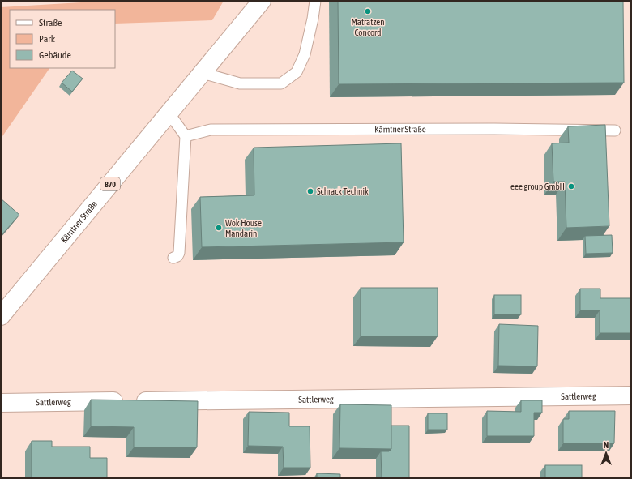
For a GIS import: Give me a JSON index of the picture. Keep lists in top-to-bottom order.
{
  "streets": {
    "street": ["Kärntner Straße", "B70", "Sattlerweg"]
  },
  "places": [
    "Matratzen Concord",
    "eee group GmbH",
    "Schrack Technik",
    "Wok House Mandarin"
  ],
  "legend": ["Straße", "Park", "Gebäude"],
  "north": "top"
}
